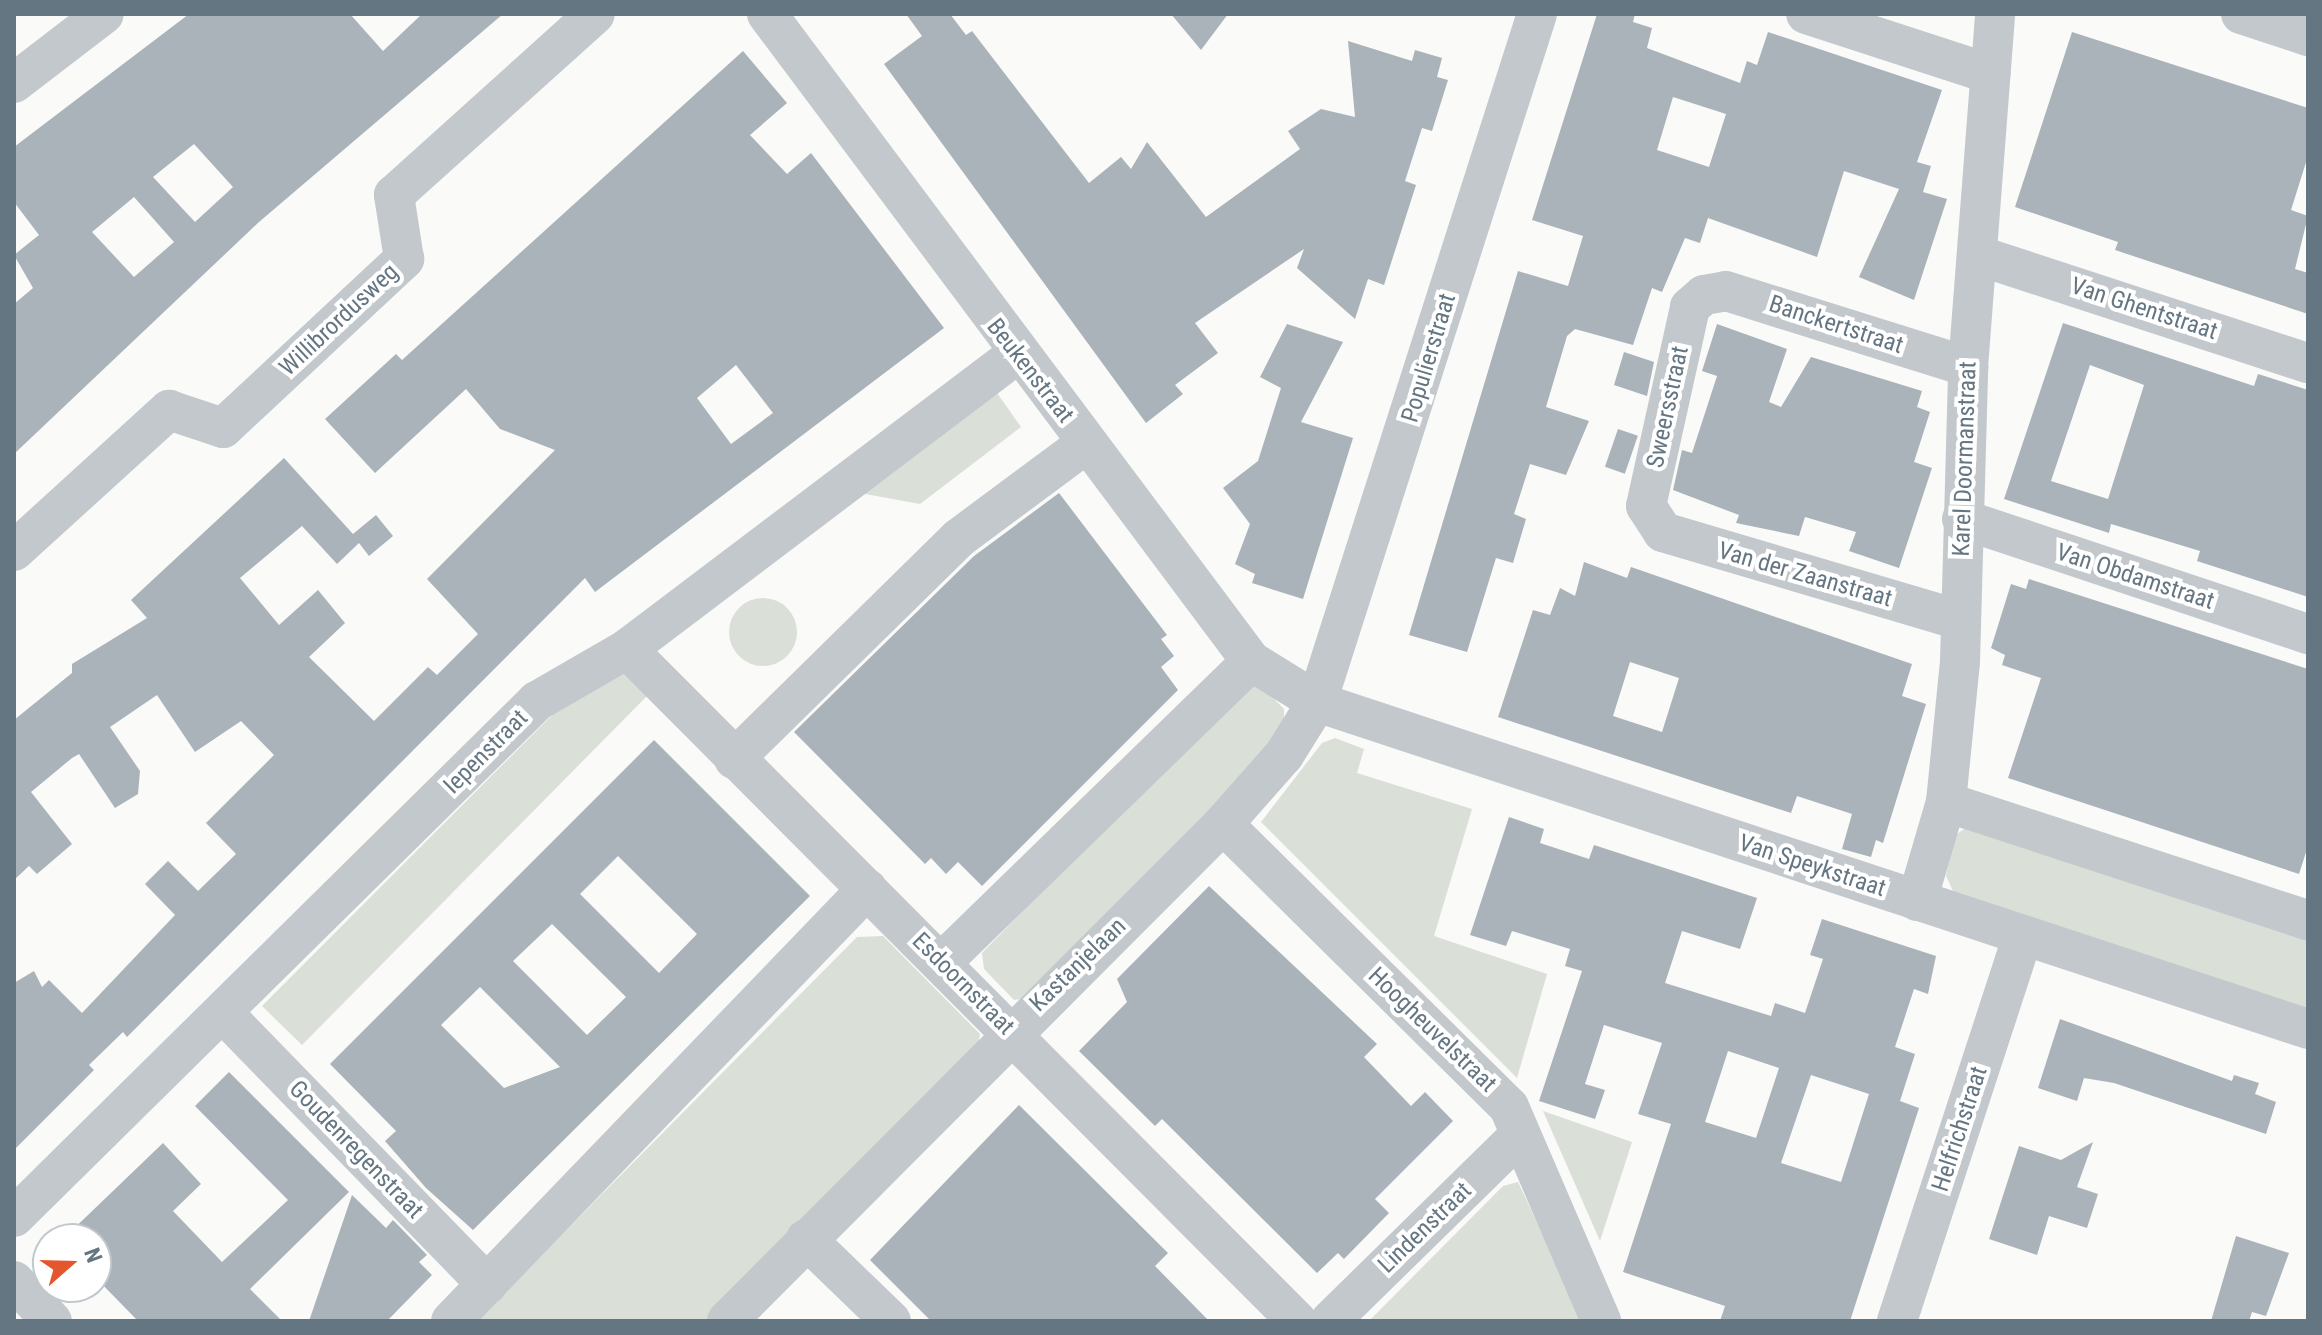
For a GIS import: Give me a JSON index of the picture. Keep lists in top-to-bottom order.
{
  "streets": {
    "street": [
      "Van Ghentstraat",
      "Willibrordusweg",
      "Banckertstraat",
      "Populierstraat",
      "Beukenstraat",
      "Sweersstraat",
      "Karel Doormanstraat",
      "Van der Zaanstraat",
      "Van Obdamstraat",
      "Iepenstraat",
      "Van Speykstraat",
      "Kastanjelaan",
      "Esdoornstraat",
      "Hoogheuvelstraat",
      "Helfrichstraat",
      "Goudenregenstraat",
      "Lindenstraat"
    ]
  },
  "crossings": [
    ["Van Ghentstraat", "Karel Doormanstraat"],
    ["Banckertstraat", "Sweersstraat"],
    ["Banckertstraat", "Karel Doormanstraat"],
    ["Populierstraat", "Beukenstraat"],
    ["Populierstraat", "Van Speykstraat"],
    ["Populierstraat", "Kastanjelaan"],
    ["Beukenstraat", "Iepenstraat"],
    ["Beukenstraat", "Van Speykstraat"],
    ["Beukenstraat", "Kastanjelaan"],
    ["Sweersstraat", "Van der Zaanstraat"],
    ["Karel Doormanstraat", "Van der Zaanstraat"],
    ["Karel Doormanstraat", "Van Obdamstraat"],
    ["Karel Doormanstraat", "Van Speykstraat"],
    ["Iepenstraat", "Esdoornstraat"],
    ["Iepenstraat", "Goudenregenstraat"],
    ["Van Speykstraat", "Kastanjelaan"],
    ["Van Speykstraat", "Helfrichstraat"],
    ["Kastanjelaan", "Esdoornstraat"],
    ["Kastanjelaan", "Hoogheuvelstraat"],
    ["Hoogheuvelstraat", "Lindenstraat"]
  ],
  "north": "right"
}
